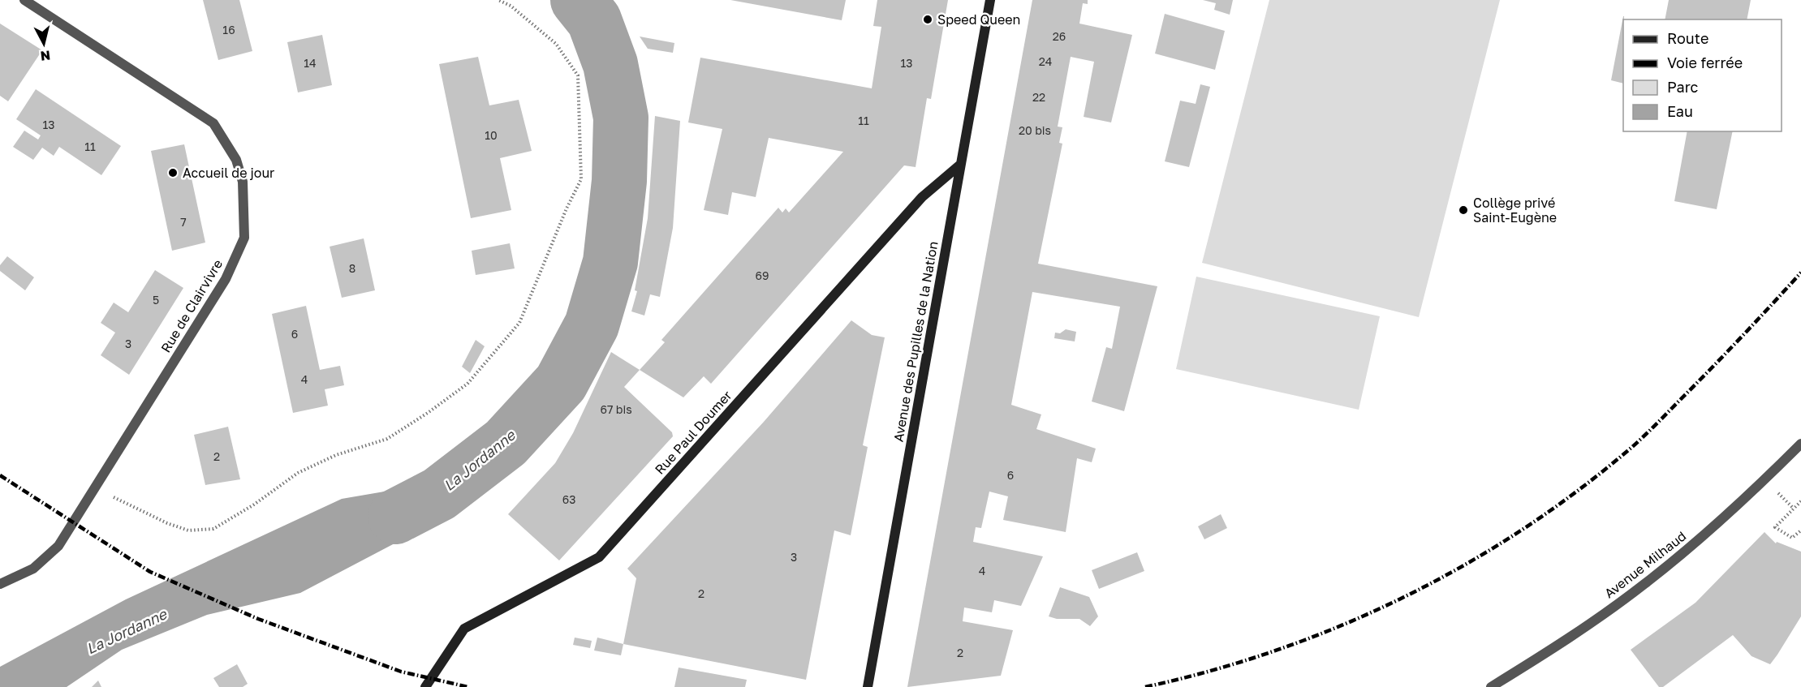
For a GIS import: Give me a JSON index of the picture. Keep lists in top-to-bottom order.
{
  "streets": {
    "main road": ["Avenue des Pupilles de la Nation", "Rue Paul Doumer"],
    "street": ["Rue de Clairvivre", "Avenue Milhaud"]
  },
  "crossings": [
    ["Avenue des Pupilles de la Nation", "Rue Paul Doumer"]
  ],
  "water": ["La Jordanne"],
  "places": ["Speed Queen", "Accueil de jour", "Collège privé Saint-Eugène"],
  "house_numbers": [
    "16",
    "26",
    "24",
    "14",
    "13",
    "22",
    "11",
    "13",
    "20 bis",
    "10",
    "11",
    "7",
    "8",
    "69",
    "5",
    "6",
    "3",
    "4",
    "67 bis",
    "2",
    "6",
    "63",
    "3",
    "4",
    "2",
    "2"
  ],
  "legend": [
    "Route",
    "Voie ferrée",
    "Parc",
    "Eau"
  ],
  "north": "bottom"
}
